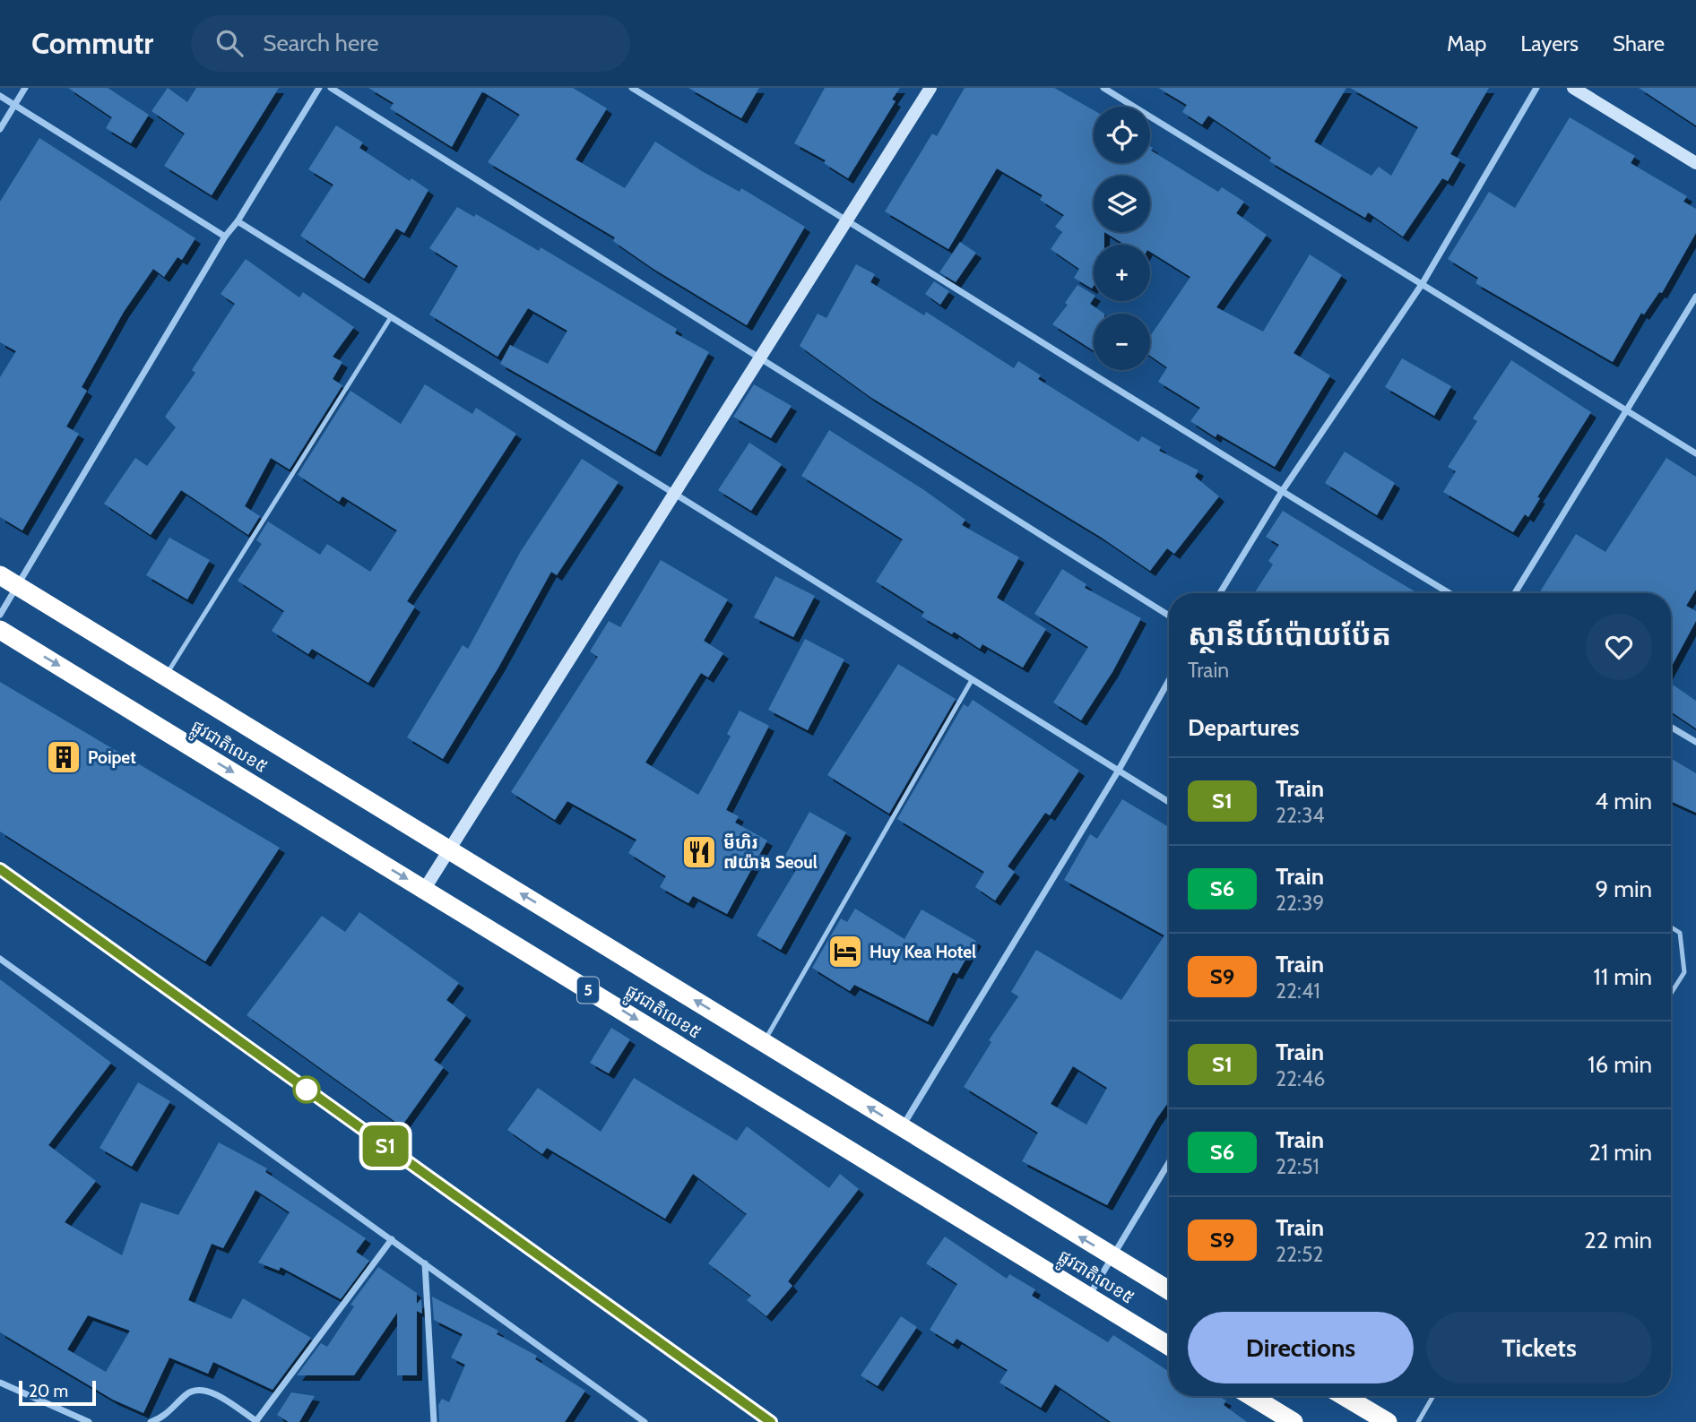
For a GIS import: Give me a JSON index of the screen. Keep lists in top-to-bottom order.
{
  "streets": {
    "highway": ["ផ្លូវជាតិលេខ៥", "5"]
  },
  "places": {
    "building": ["Poipet"],
    "restaurant": ["មីហិរ ៧យ៉ាង Seoul"],
    "hotel": ["Huy Kea Hotel"]
  },
  "scale_bar": "20 m",
  "page": {
    "header": "Commutr",
    "search": "Search here",
    "nav": ["Map", "Layers", "Share"],
    "on_map": "S1",
    "map_buttons": ["+", "−"],
    "heading": [
      ["ស្ថានីយ៍ប៉ោយប៉ែត", "Train"],
      "Departures"
    ],
    "list": [
      {
        "mark": "S1",
        "name": "Train",
        "note": "22:34",
        "value": "4 min"
      },
      {
        "mark": "S6",
        "name": "Train",
        "note": "22:39",
        "value": "9 min"
      },
      {
        "mark": "S9",
        "name": "Train",
        "note": "22:41",
        "value": "11 min"
      },
      {
        "mark": "S1",
        "name": "Train",
        "note": "22:46",
        "value": "16 min"
      },
      {
        "mark": "S6",
        "name": "Train",
        "note": "22:51",
        "value": "21 min"
      },
      {
        "mark": "S9",
        "name": "Train",
        "note": "22:52",
        "value": "22 min"
      }
    ],
    "buttons": ["Directions", "Tickets"],
    "scale": "20 m"
  }
}
